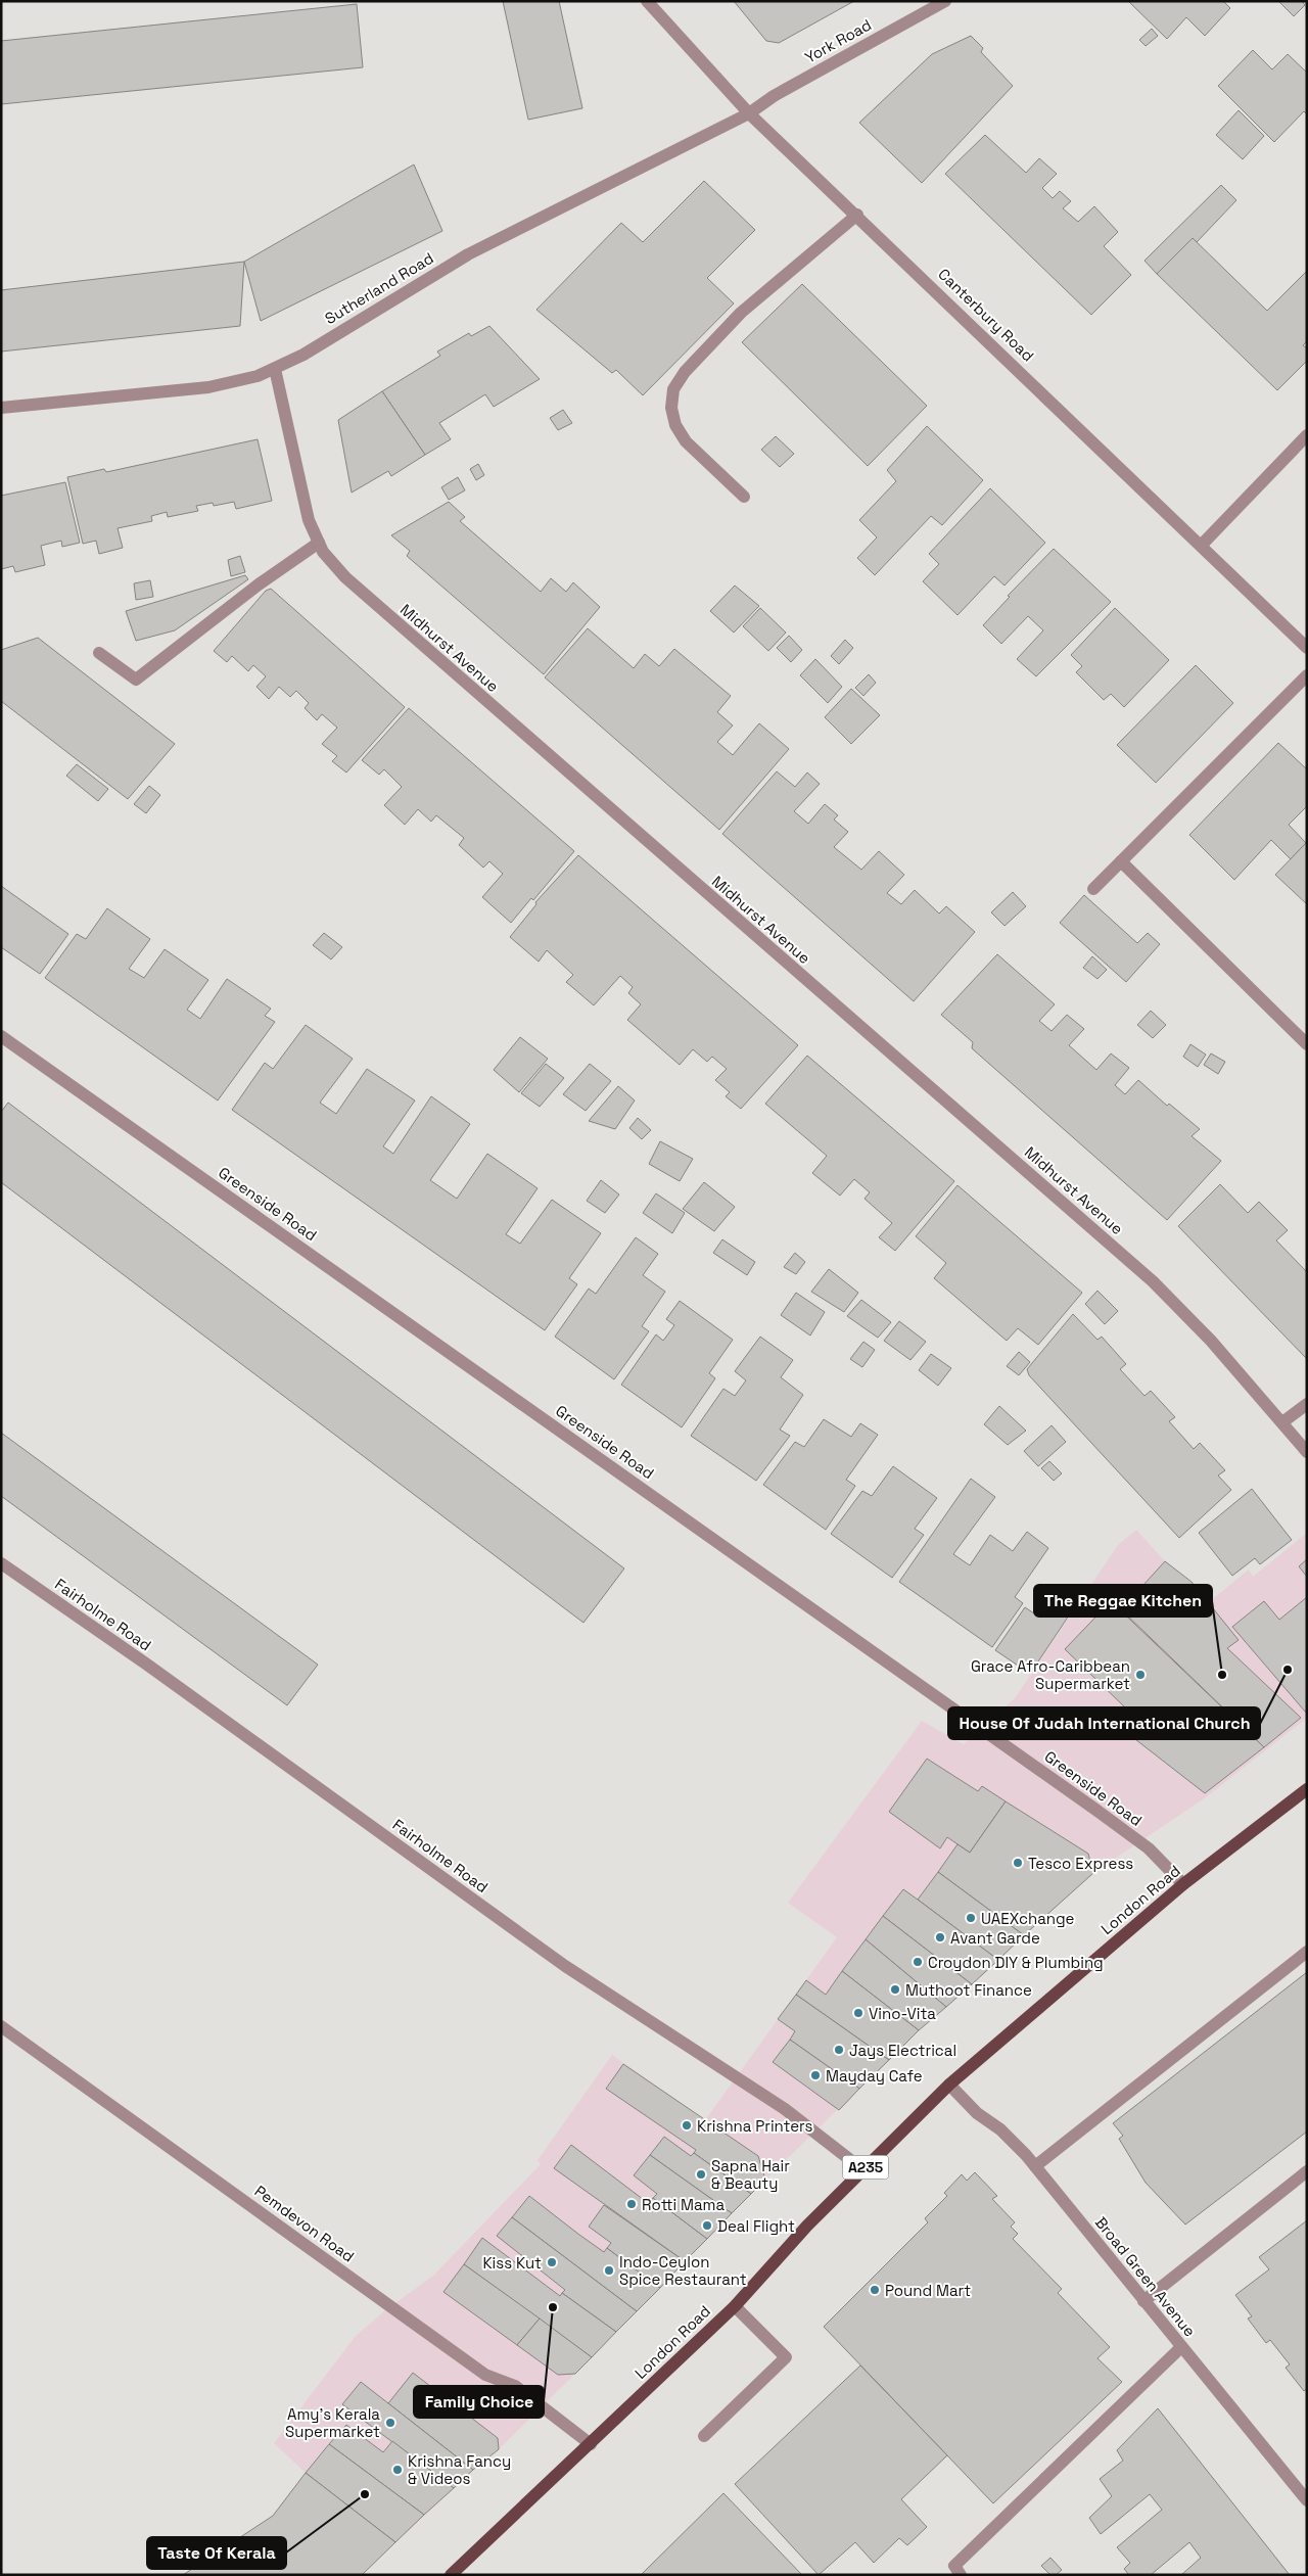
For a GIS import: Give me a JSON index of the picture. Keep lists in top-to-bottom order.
{
  "streets": {
    "main road": ["London Road", "A235"],
    "street": [
      "York Road",
      "Sutherland Road",
      "Canterbury Road",
      "Midhurst Avenue",
      "Greenside Road",
      "Fairholme Road",
      "Pemdevon Road",
      "Broad Green Avenue"
    ]
  },
  "crossings": [
    ["York Road", "Sutherland Road"],
    ["York Road", "Canterbury Road"],
    ["Sutherland Road", "Canterbury Road"],
    ["Sutherland Road", "Midhurst Avenue"],
    ["Greenside Road", "London Road"],
    ["Fairholme Road", "London Road"],
    ["London Road", "Pemdevon Road"],
    ["London Road", "Broad Green Avenue"]
  ],
  "places": [
    "House Of Judah International Church",
    "Grace Afro-Caribbean Supermarket",
    "The Reggae Kitchen",
    "Tesco Express",
    "UAEXchange",
    "Avant Garde",
    "Croydon DIY & Plumbing",
    "Muthoot Finance",
    "Vino-Vita",
    "Jays Electrical",
    "Mayday Cafe",
    "Krishna Printers",
    "Sapna Hair & Beauty",
    "Rotti Mama",
    "Deal Flight",
    "Kiss Kut",
    "Indo-Ceylon Spice Restaurant",
    "Pound Mart",
    "Family Choice",
    "Amy's Kerala Supermarket",
    "Krishna Fancy & Videos",
    "Taste Of Kerala"
  ]
}
